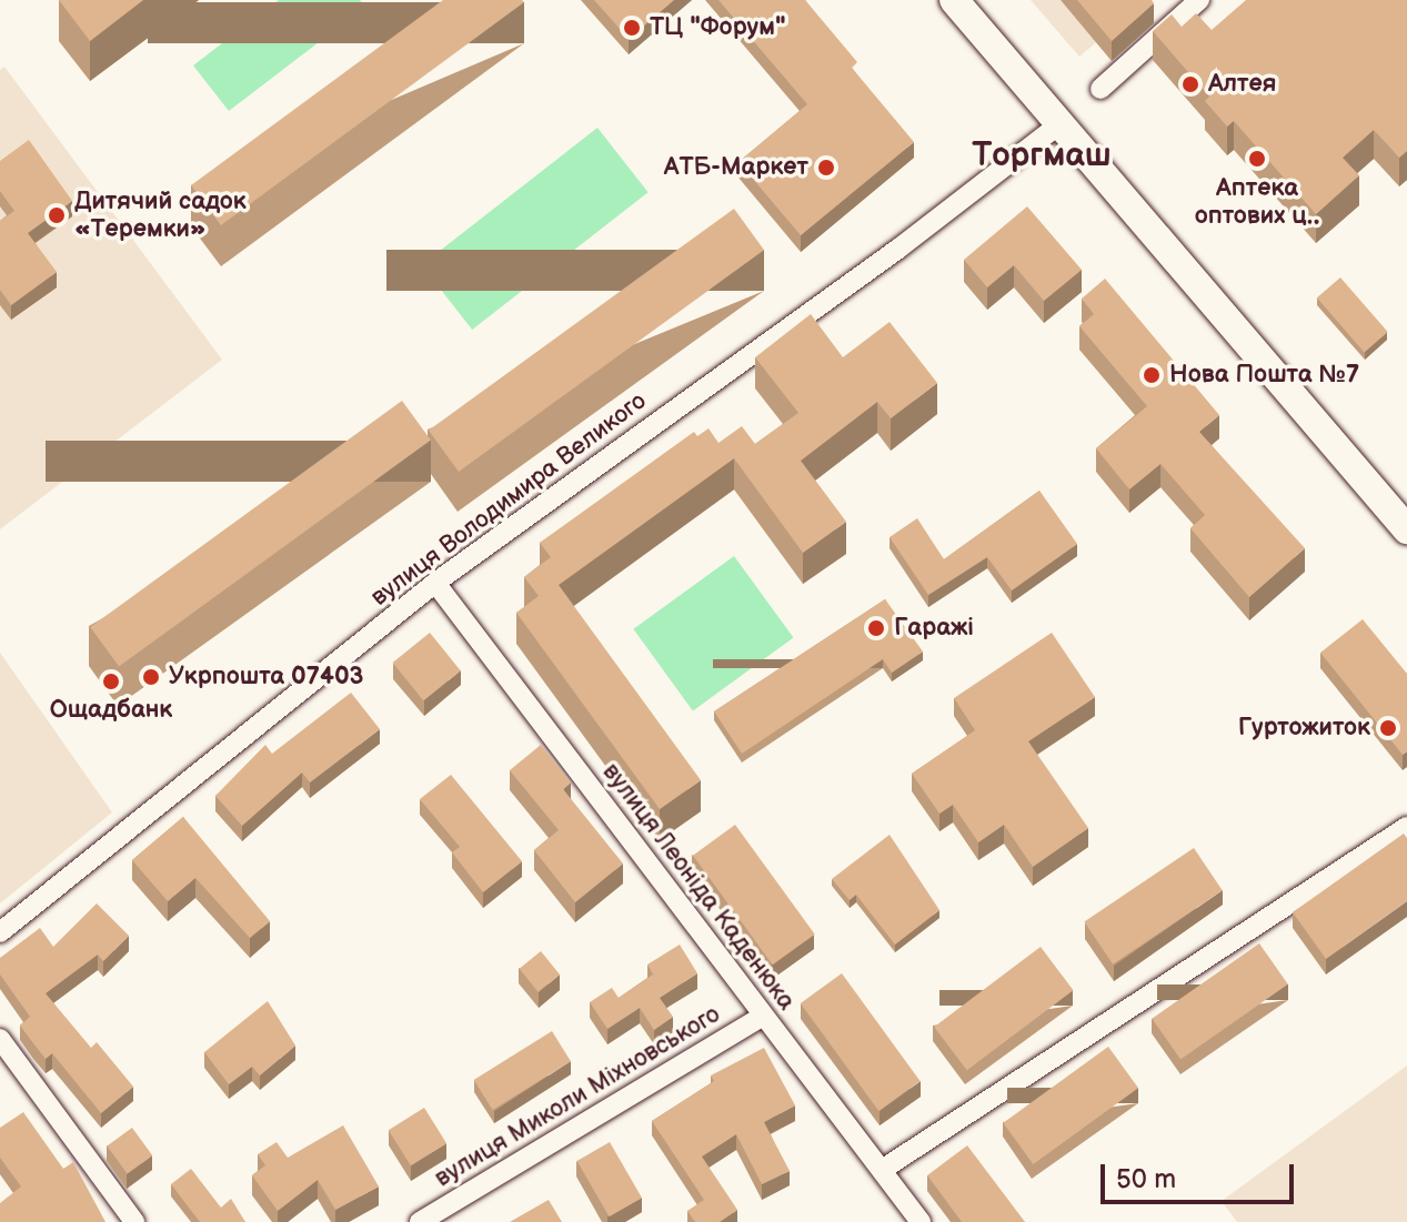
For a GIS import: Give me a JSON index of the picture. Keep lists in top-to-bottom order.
{
  "streets": {
    "street": ["вулиця Володимира Великого", "вулиця Леоніда Каденюка", "вулиця Миколи Міхновського"]
  },
  "crossings": [
    ["вулиця Володимира Великого", "вулиця Леоніда Каденюка"],
    ["вулиця Леоніда Каденюка", "вулиця Миколи Міхновського"]
  ],
  "districts": ["Торгмаш"],
  "places": [
    "ТЦ \"Форум\"",
    "Алтея",
    "Аптека оптових ц‥",
    "АТБ-Маркет",
    "Дитячий садок «Теремки»",
    "Нова Пошта №7",
    "Гаражі",
    "Укрпошта 07403",
    "Ощадбанк",
    "Гуртожиток"
  ],
  "scale_bar": "50 m"
}
